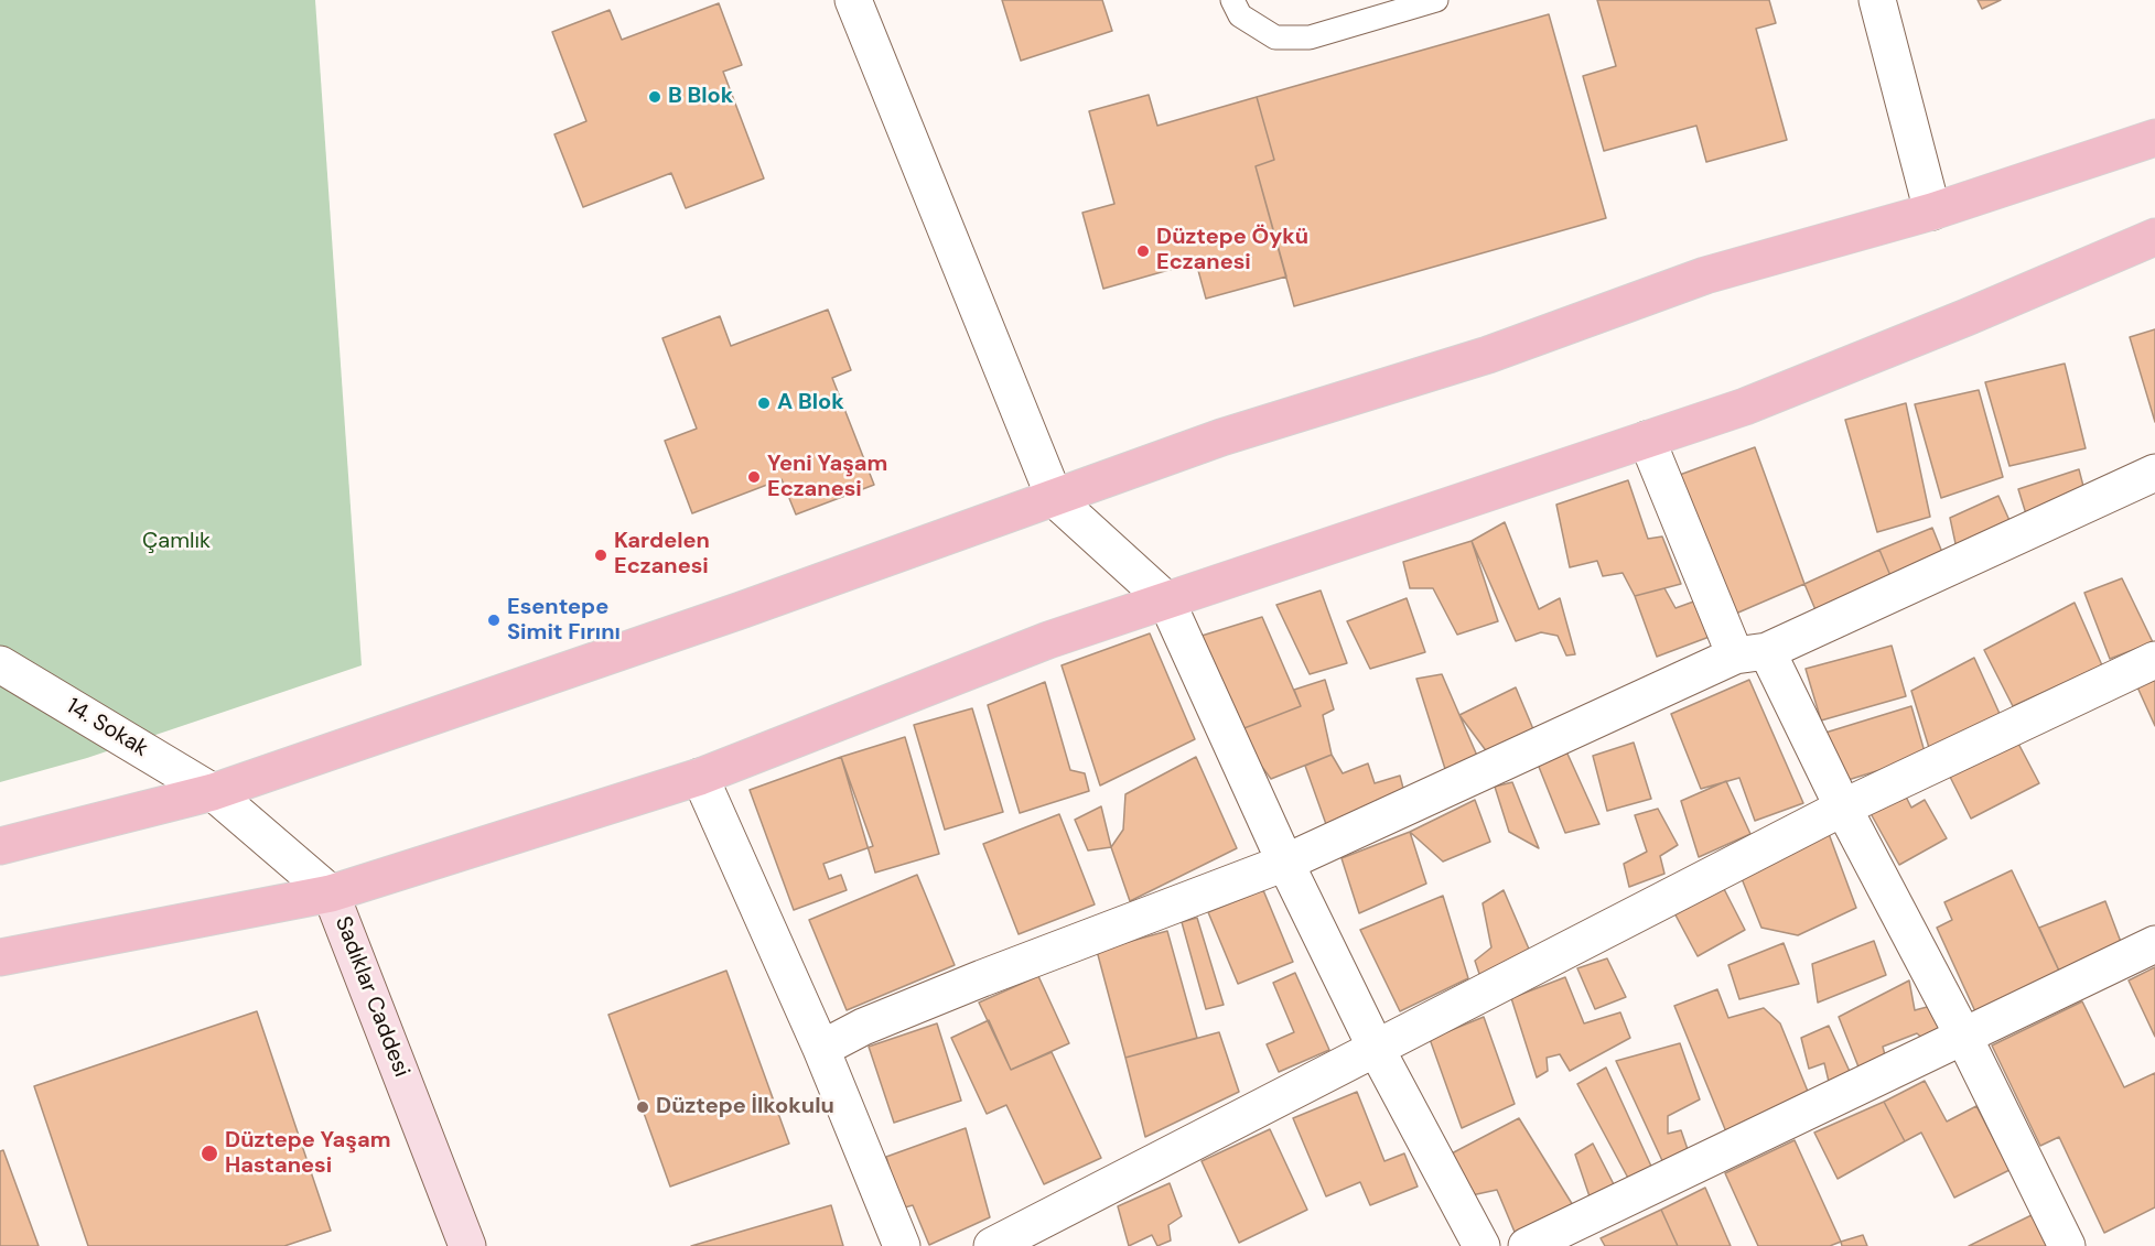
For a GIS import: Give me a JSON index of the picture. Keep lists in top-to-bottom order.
{
  "streets": {
    "main road": ["Sadıklar Caddesi"],
    "street": ["14. Sokak"]
  },
  "crossings": [
    ["14. Sokak", "Sadıklar Caddesi"]
  ],
  "parks": ["Çamlık"],
  "places": [
    "B Blok",
    "Düztepe Öykü Eczanesi",
    "A Blok",
    "Yeni Yaşam Eczanesi",
    "Kardelen Eczanesi",
    "Esentepe Simit Fırını",
    "Düztepe İlkokulu",
    "Düztepe Yaşam Hastanesi"
  ]
}
